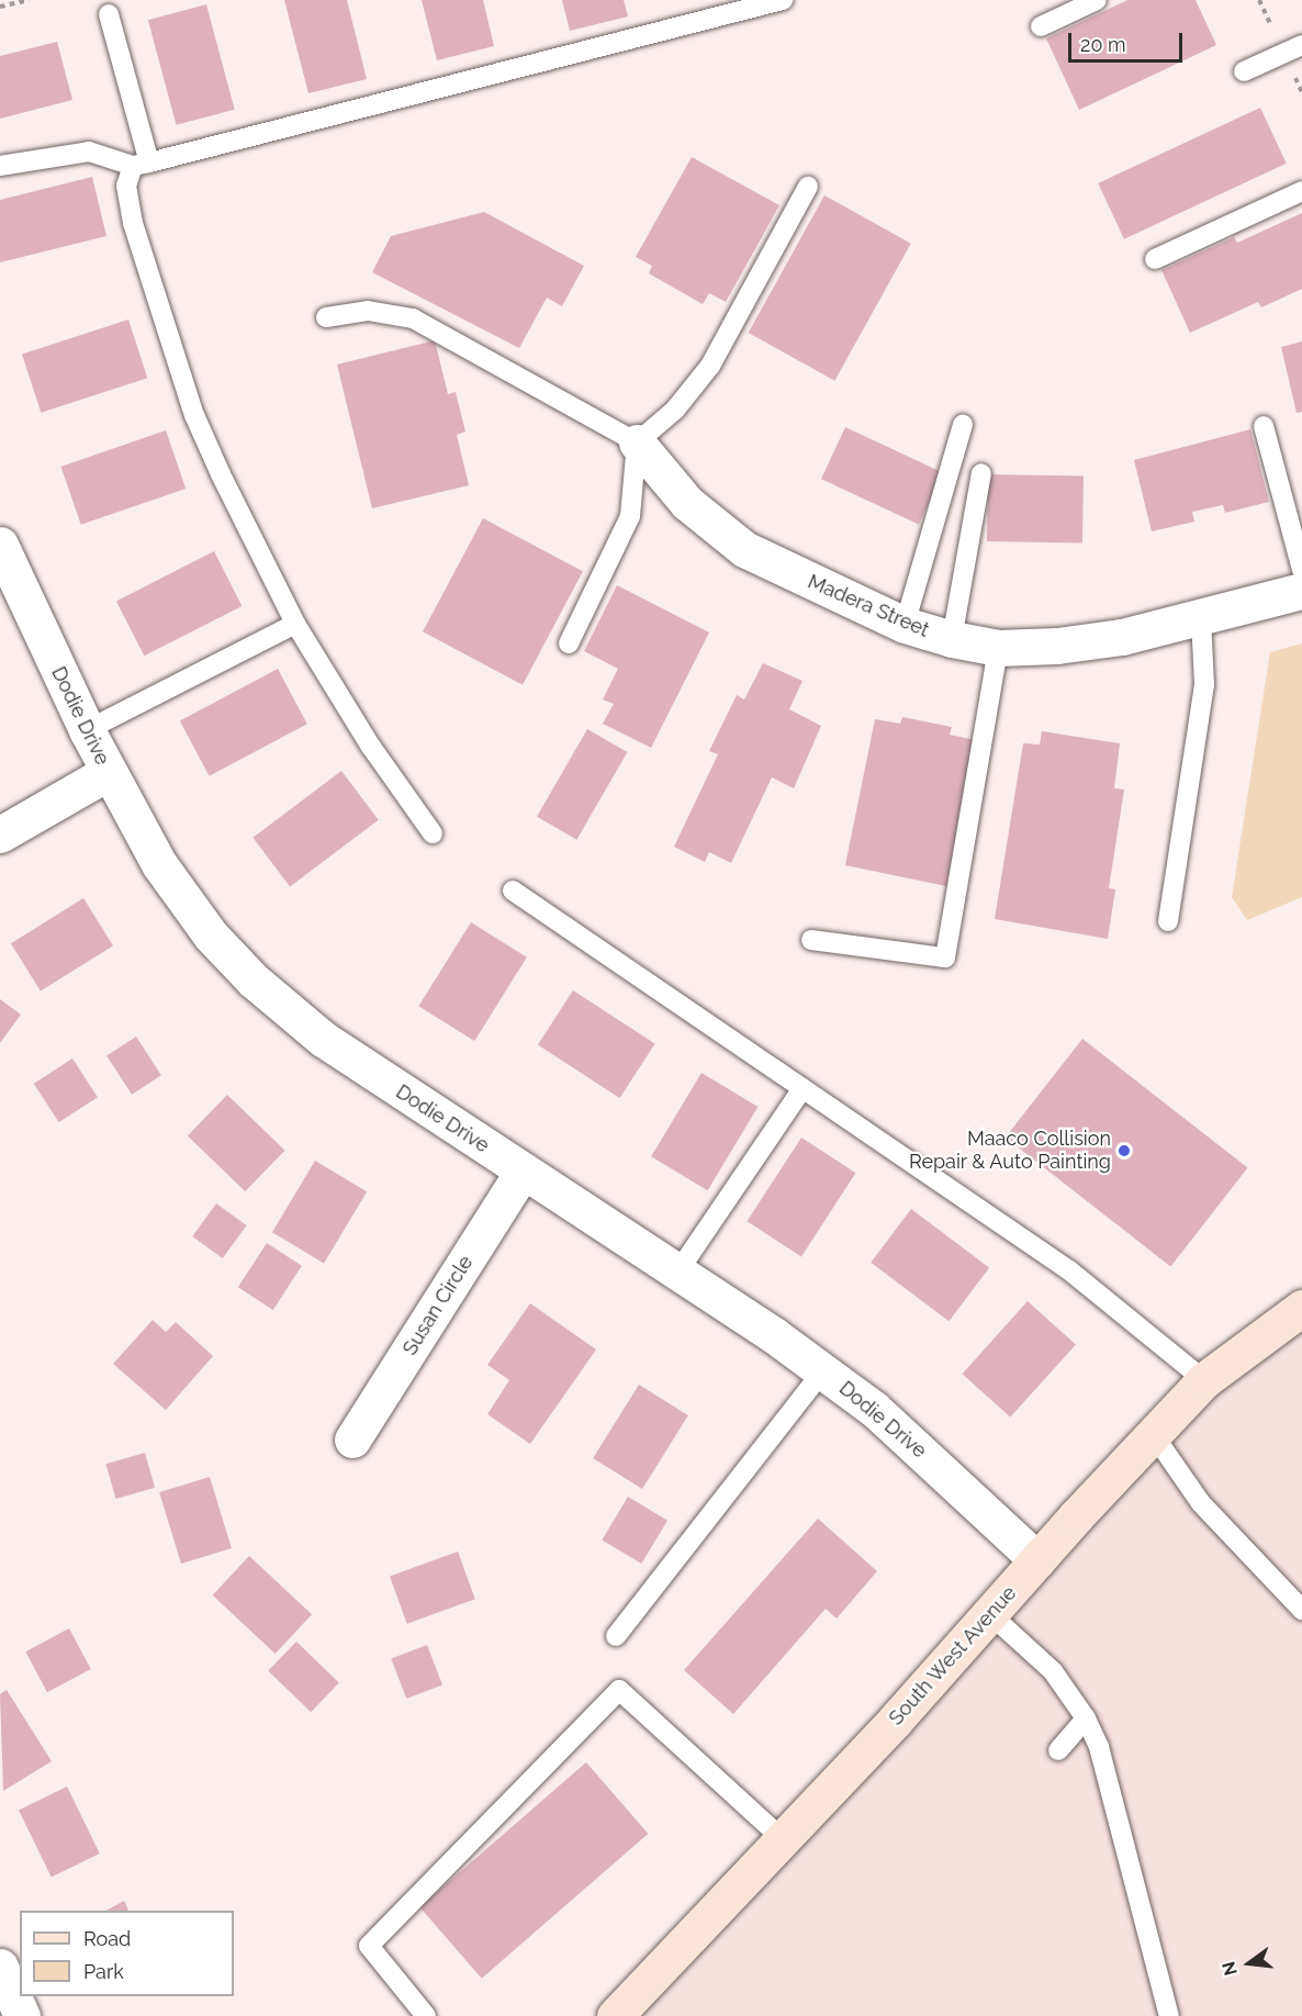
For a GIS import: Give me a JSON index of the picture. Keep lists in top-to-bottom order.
{
  "streets": {
    "street": [
      "Madera Street",
      "Dodie Drive",
      "Susan Circle",
      "South West Avenue"
    ]
  },
  "crossings": [
    ["Dodie Drive", "Susan Circle"],
    ["Dodie Drive", "South West Avenue"]
  ],
  "places": ["Maaco Collision Repair & Auto Painting"],
  "legend": ["Road", "Park"],
  "scale_bar": "20 m",
  "north": "left"
}
